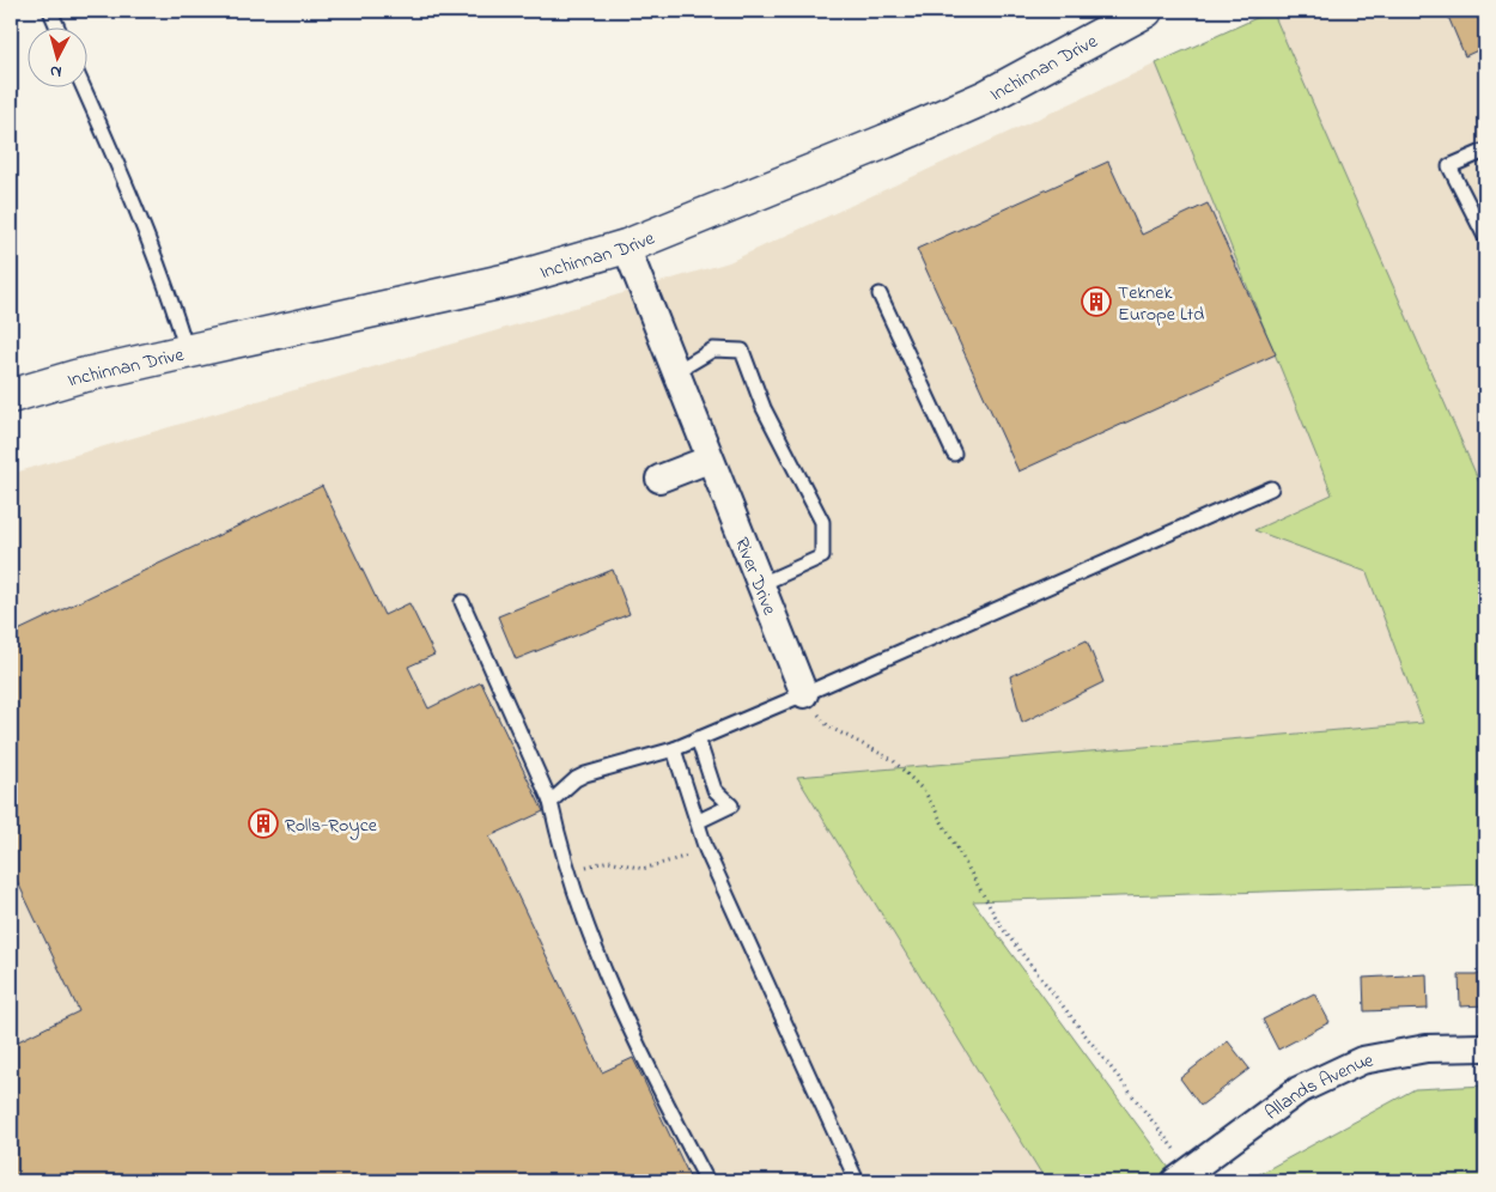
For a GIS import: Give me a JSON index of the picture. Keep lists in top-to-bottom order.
{
  "streets": {
    "street": ["Inchinnan Drive", "River Drive", "Allands Avenue"]
  },
  "crossings": [
    ["Inchinnan Drive", "River Drive"]
  ],
  "places": {
    "building": ["Teknek Europe Ltd", "Rolls-Royce"]
  },
  "north": "bottom"
}
